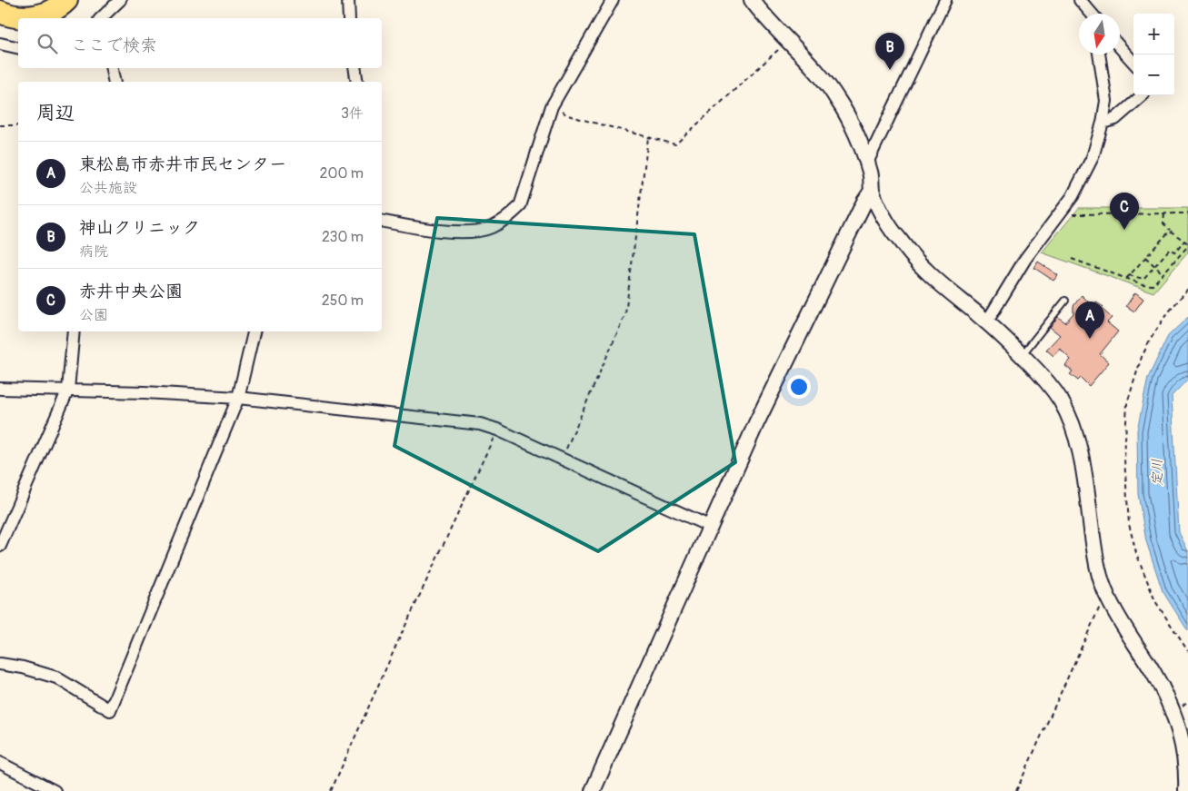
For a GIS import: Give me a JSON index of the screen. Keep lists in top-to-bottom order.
{
  "water": ["定川"],
  "north": "bottom",
  "page": {
    "map_buttons": ["+", "−"],
    "search": "ここで検索",
    "pins": ["B", "C", "A"],
    "heading": ["周辺", "3件"],
    "list": [
      {
        "mark": "A",
        "name": "東松島市赤井市民センター",
        "note": "公共施設",
        "value": "200 m"
      },
      {
        "mark": "B",
        "name": "神山クリニック",
        "note": "病院",
        "value": "230 m"
      },
      {
        "mark": "C",
        "name": "赤井中央公園",
        "note": "公園",
        "value": "250 m"
      }
    ]
  }
}
